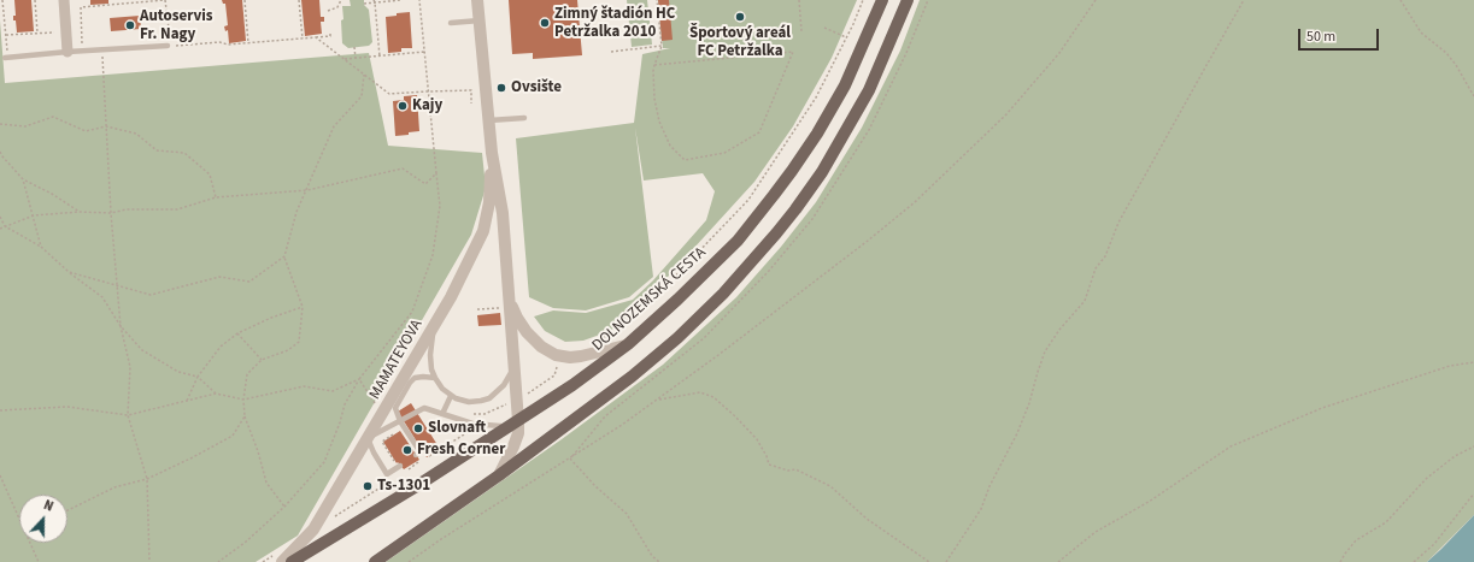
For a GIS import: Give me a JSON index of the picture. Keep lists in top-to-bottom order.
{
  "streets": {
    "main road": ["DOLNOZEMSKÁ CESTA"],
    "street": ["MAMATEYOVA"]
  },
  "crossings": [
    ["DOLNOZEMSKÁ CESTA", "MAMATEYOVA"]
  ],
  "places": [
    "Športový areál FC Petržalka",
    "Zimný štadión HC Petržalka 2010",
    "Autoservis Fr. Nagy",
    "Ovsište",
    "Kajy",
    "Slovnaft",
    "Fresh Corner",
    "Ts-1301"
  ],
  "scale_bar": "50 m",
  "north": "top"
}
